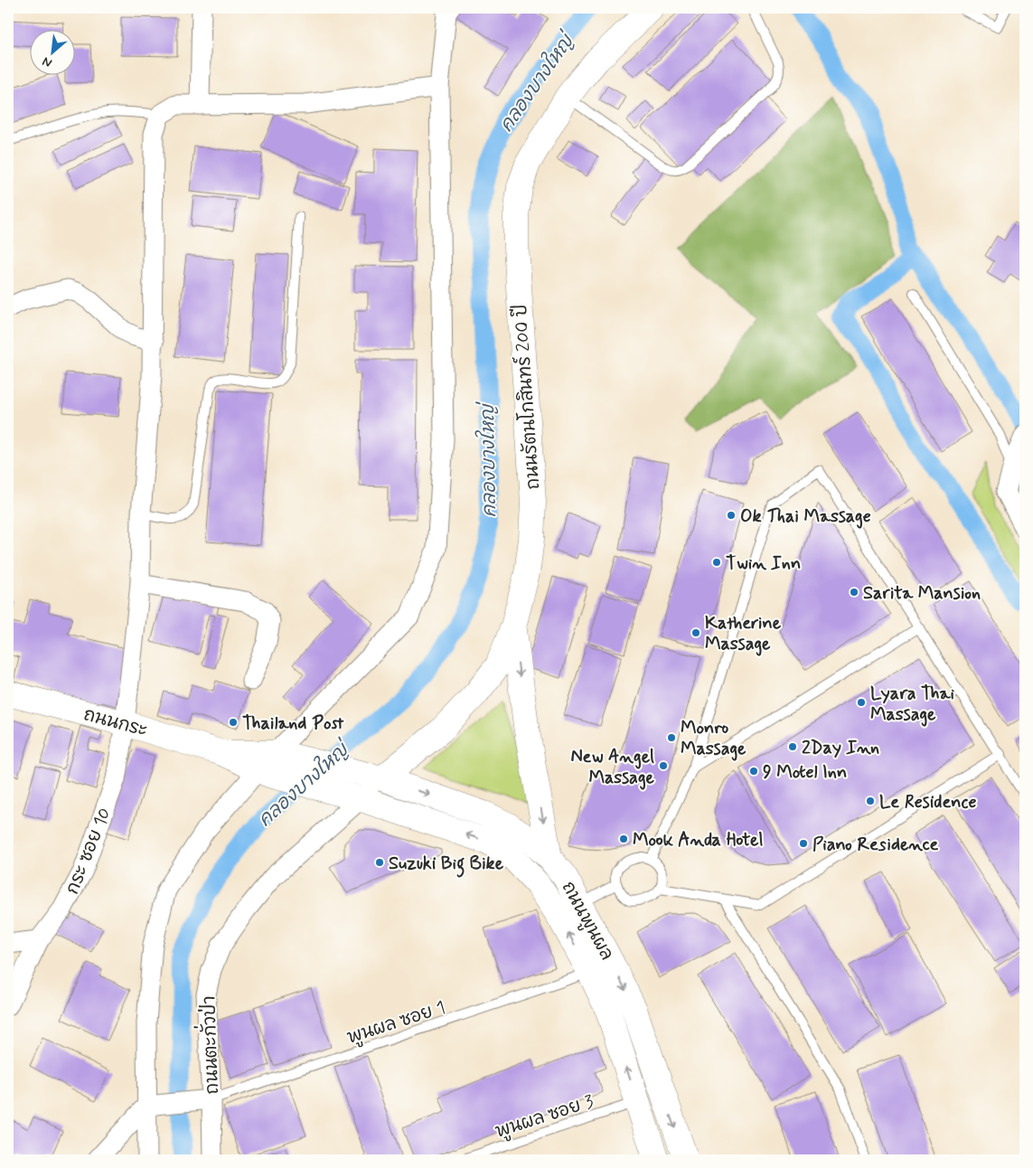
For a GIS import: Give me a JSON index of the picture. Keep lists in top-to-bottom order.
{
  "streets": {
    "main road": ["ถนนรัตนโกสินทร์ 200 ปี", "ถนนกระ", "ถนนพูนผล"],
    "street": ["กระ ซอย 10", "ถนนตะกั่วป่า"],
    "lane": ["พูนผล ซอย 1", "พูนผล ซอย 3"]
  },
  "crossings": [
    ["ถนนรัตนโกสินทร์ 200 ปี", "ถนนกระ"],
    ["ถนนรัตนโกสินทร์ 200 ปี", "ถนนพูนผล"],
    ["ถนนรัตนโกสินทร์ 200 ปี", "ถนนตะกั่วป่า"],
    ["ถนนกระ", "กระ ซอย 10"],
    ["ถนนกระ", "ถนนพูนผล"],
    ["ถนนกระ", "ถนนตะกั่วป่า"],
    ["ถนนพูนผล", "พูนผล ซอย 1"],
    ["ถนนพูนผล", "ถนนตะกั่วป่า"],
    ["ถนนพูนผล", "พูนผล ซอย 3"],
    ["พูนผล ซอย 1", "ถนนตะกั่วป่า"]
  ],
  "water": ["คลองบางใหญ่"],
  "places": [
    "Ok Thai Massage",
    "Twin Inn",
    "Sarita Mansion",
    "Katherine Massage",
    "Lyara Thai Massage",
    "Thailand Post",
    "Monro Massage",
    "2Day Inn",
    "New Angel Massage",
    "9 Motel Inn",
    "Le Residence",
    "Mook Anda Hotel",
    "Piano Residence",
    "Suzuki Big Bike"
  ],
  "north": "bottom left"
}
